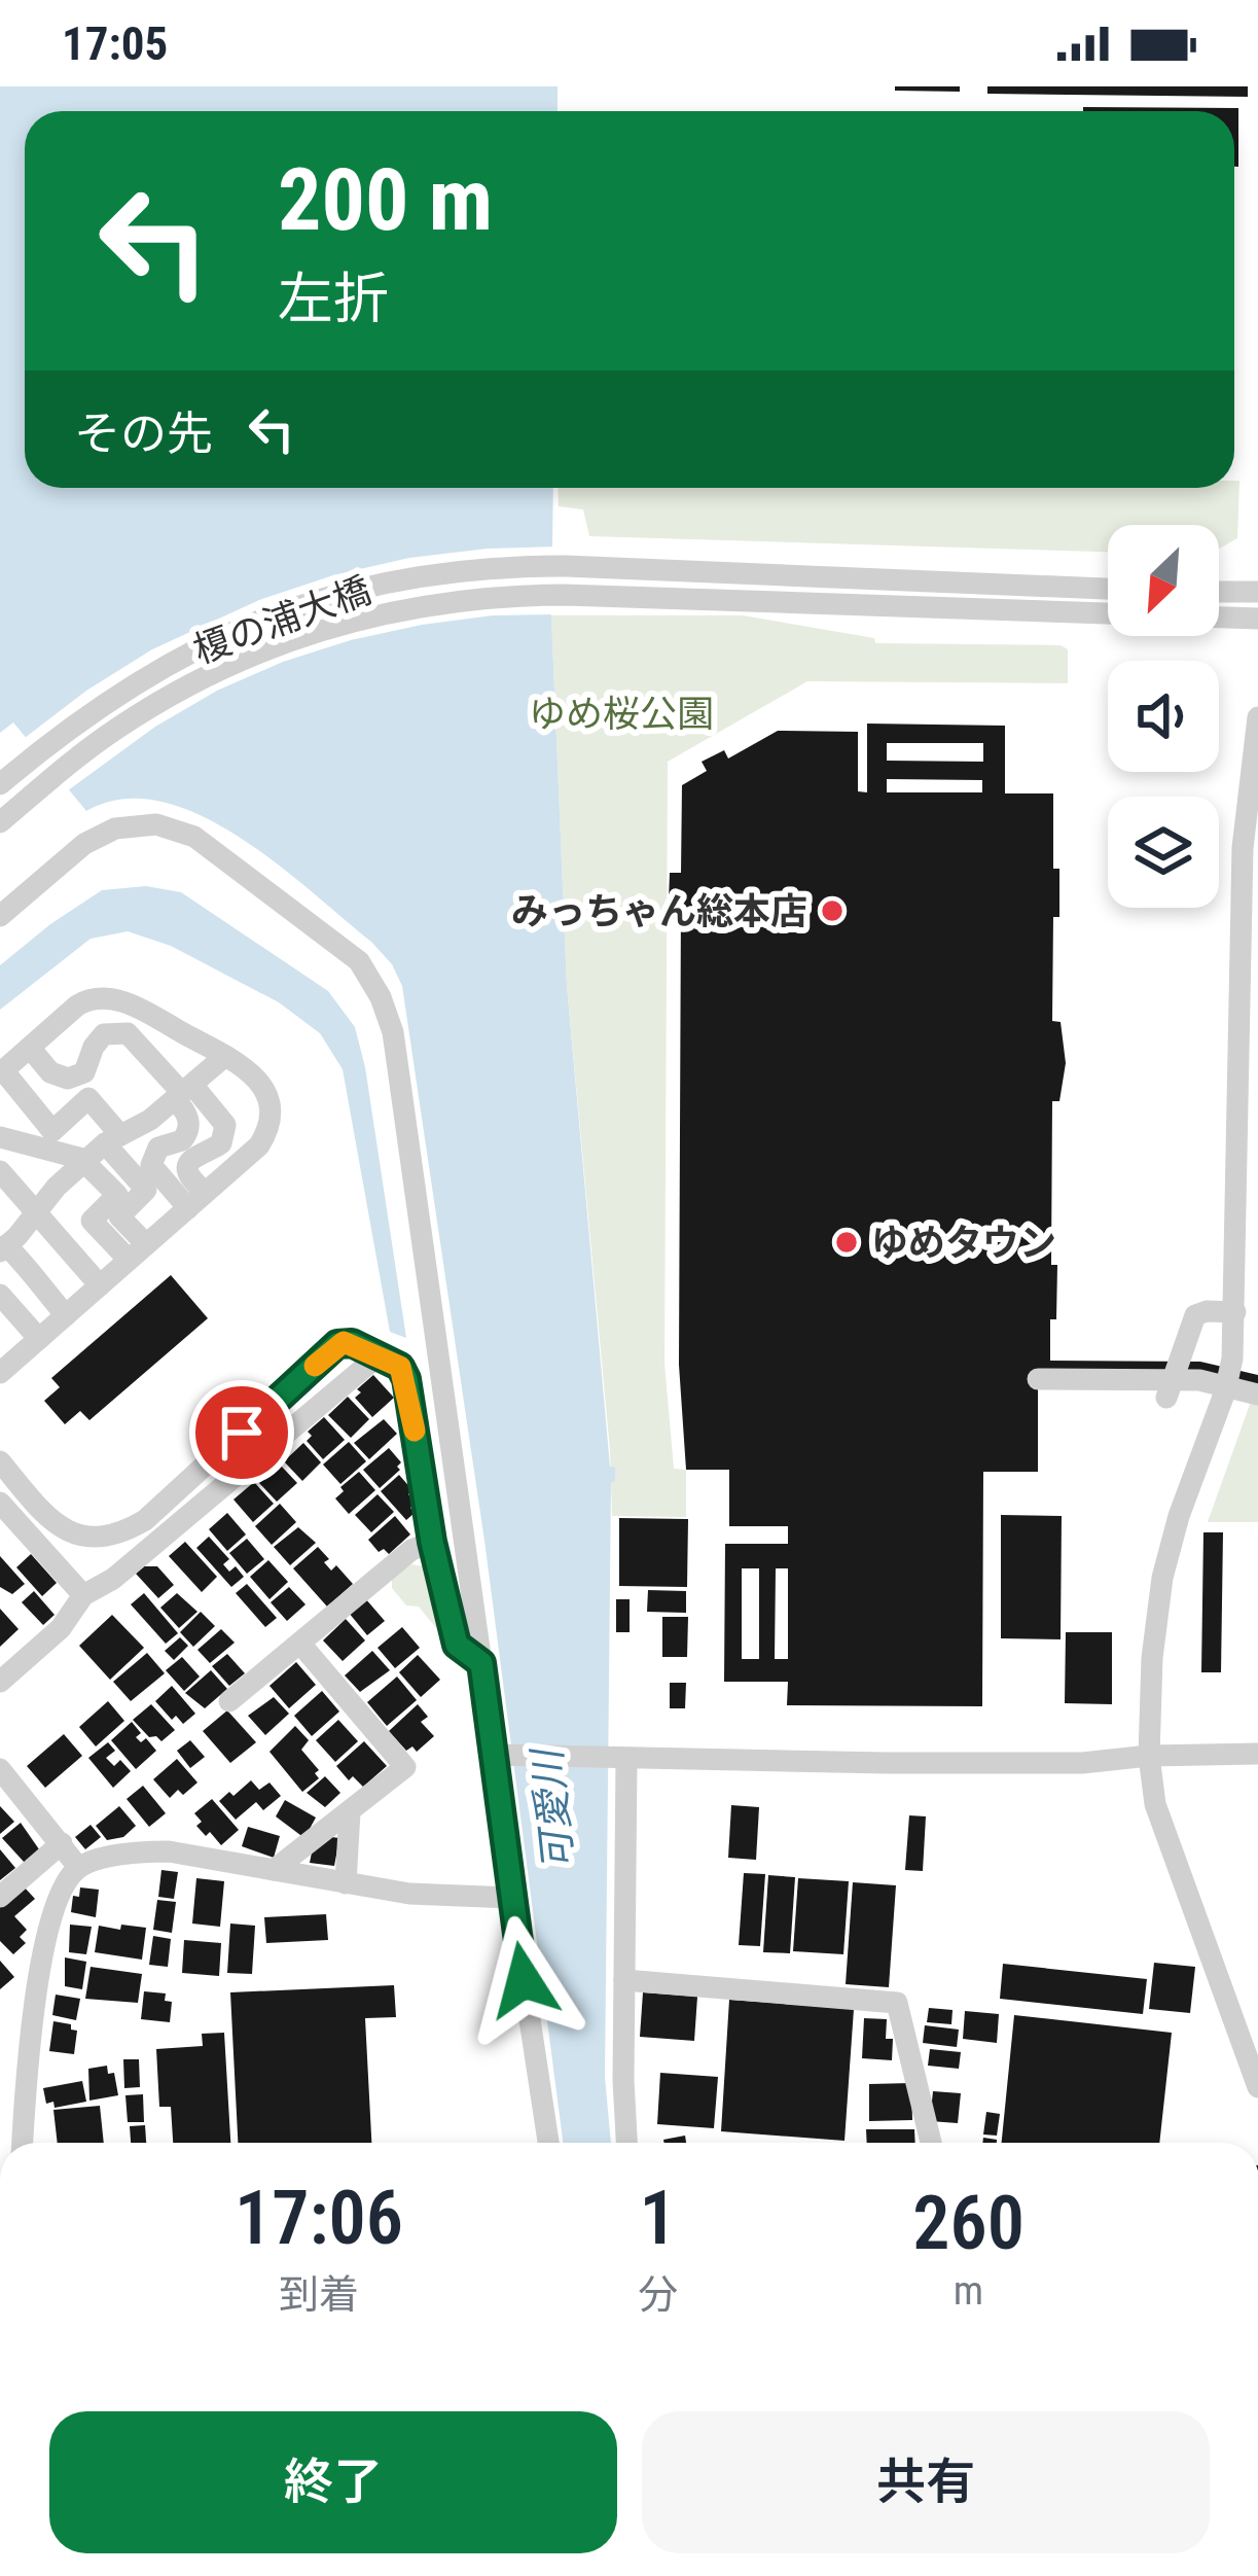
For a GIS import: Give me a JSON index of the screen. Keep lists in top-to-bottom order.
{
  "streets": {
    "street": ["榎の浦大橋"]
  },
  "water": ["可愛川"],
  "parks": ["ゆめ桜公園"],
  "places": ["みっちゃん総本店", "ゆめタウン"],
  "north": "bottom left",
  "page": {
    "status": "17:05",
    "turn": ["200 m", "左折"],
    "then": "その先",
    "eta": [
      "17:06",
      "到着",
      "1",
      "分",
      "260",
      "m"
    ],
    "buttons": ["終了", "共有"]
  }
}
